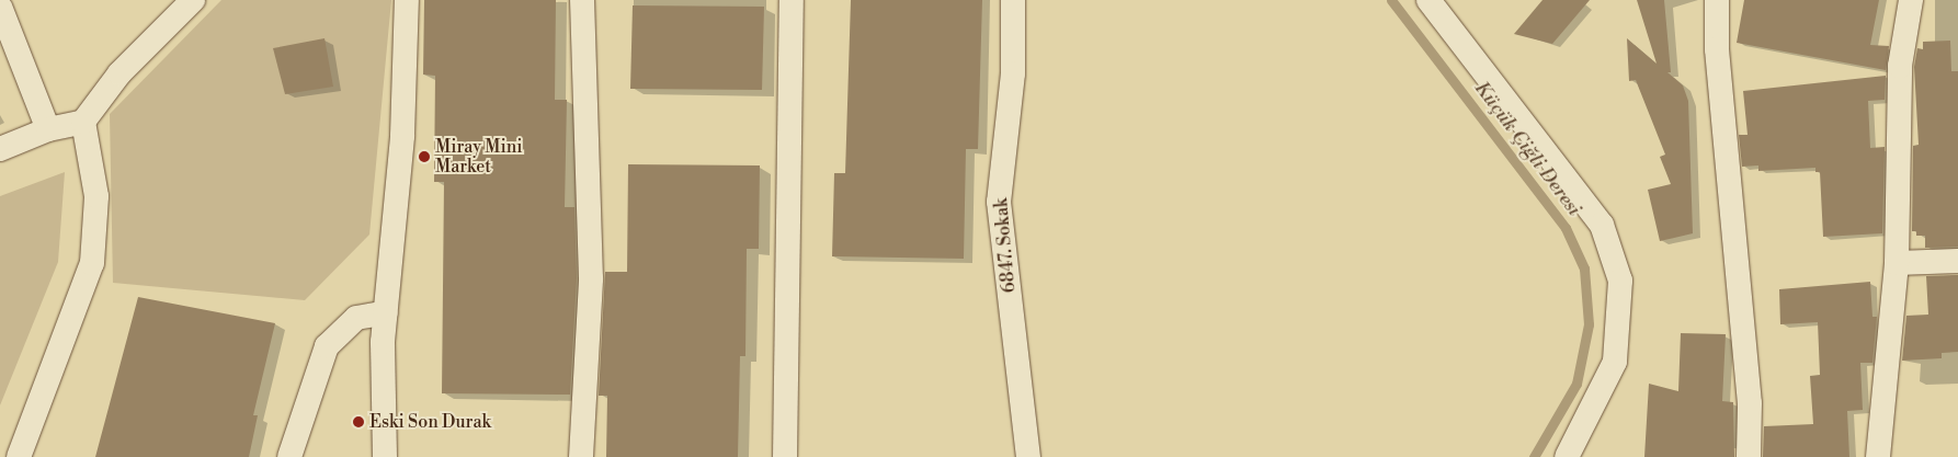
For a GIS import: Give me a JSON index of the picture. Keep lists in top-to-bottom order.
{
  "streets": {
    "street": ["6847. Sokak"]
  },
  "water": ["Küçük Çiğli Deresi"],
  "places": ["Miray Mini Market", "Eski Son Durak"]
}
